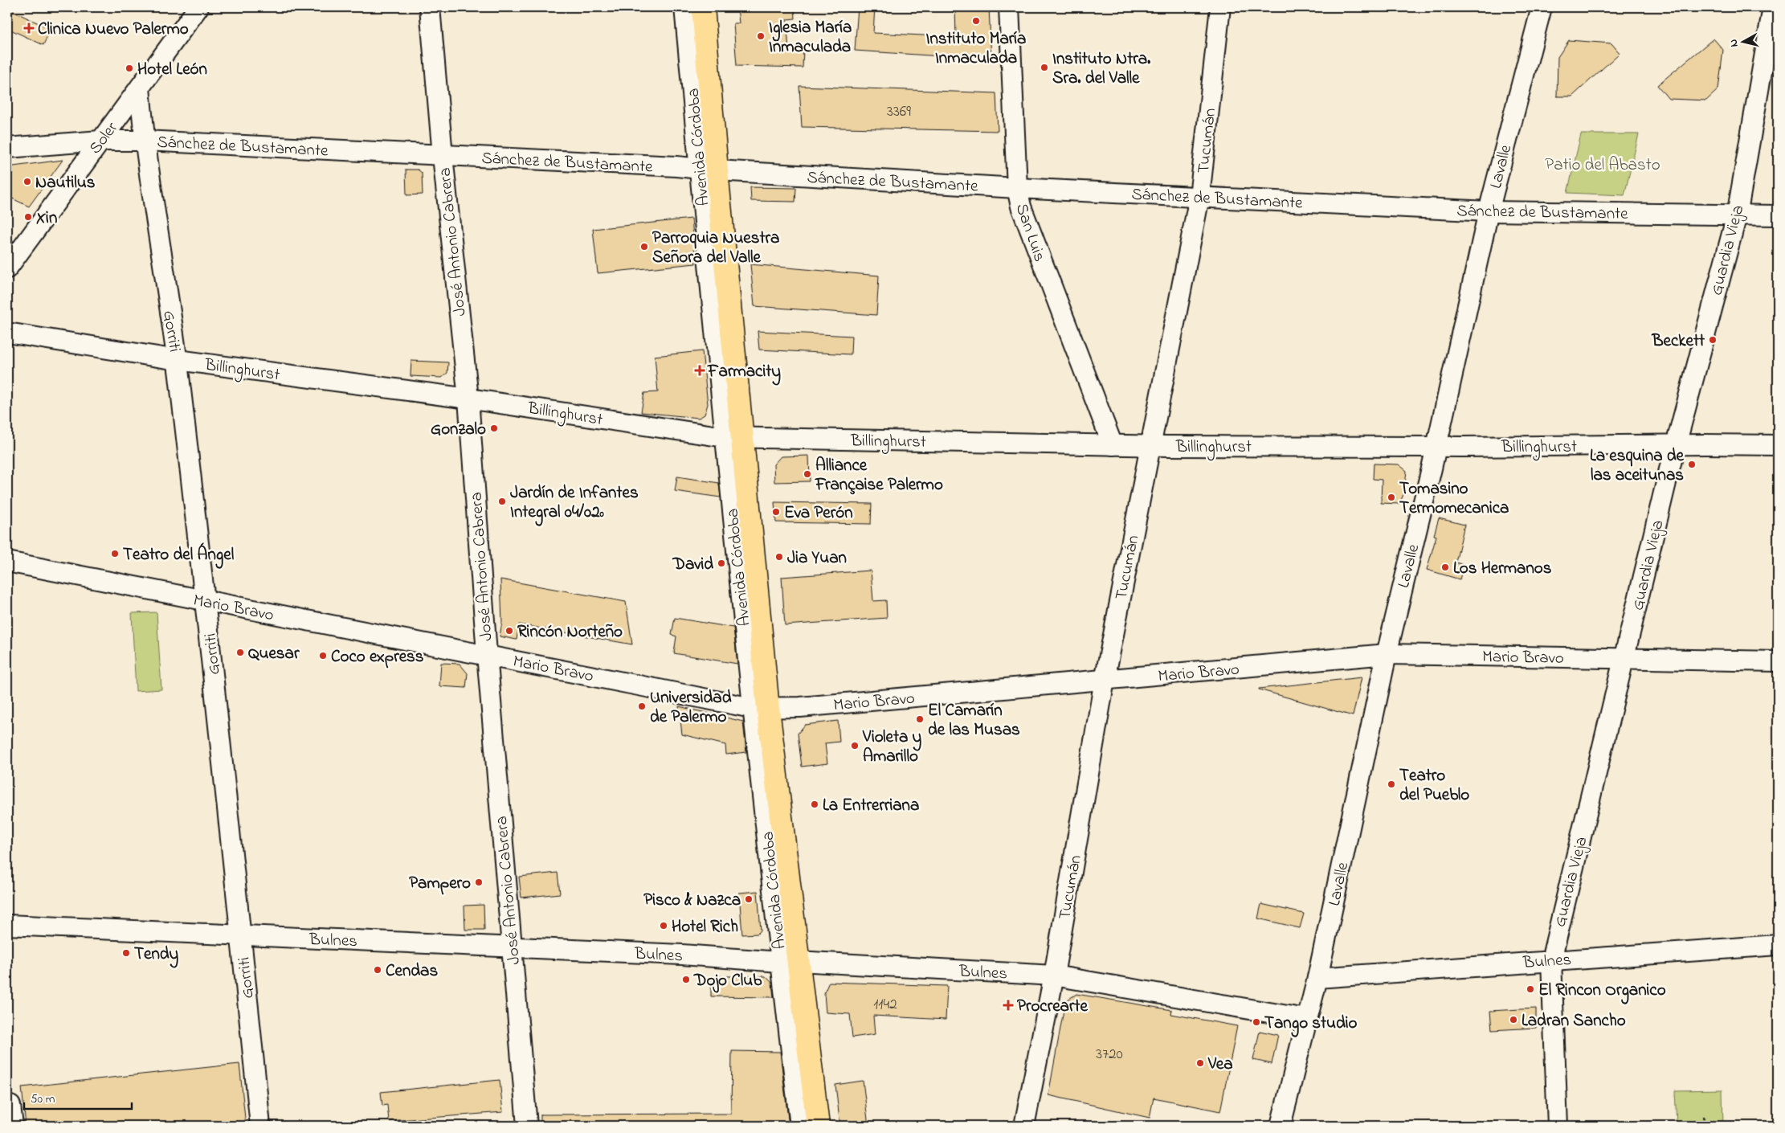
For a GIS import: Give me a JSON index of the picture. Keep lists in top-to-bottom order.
{
  "streets": {
    "main road": ["Avenida Córdoba"],
    "street": [
      "Soler",
      "Tucumán",
      "Sánchez de Bustamante",
      "Lavalle",
      "San Luis",
      "José Antonio Cabrera",
      "Guardia Vieja",
      "Gorriti",
      "Billinghurst",
      "Mario Bravo",
      "Bulnes"
    ]
  },
  "crossings": [
    ["Soler", "Sánchez de Bustamante"],
    ["Soler", "Gorriti"],
    ["Tucumán", "Sánchez de Bustamante"],
    ["Tucumán", "Billinghurst"],
    ["Tucumán", "Mario Bravo"],
    ["Tucumán", "Bulnes"],
    ["Sánchez de Bustamante", "Avenida Córdoba"],
    ["Sánchez de Bustamante", "Lavalle"],
    ["Sánchez de Bustamante", "San Luis"],
    ["Sánchez de Bustamante", "José Antonio Cabrera"],
    ["Sánchez de Bustamante", "Guardia Vieja"],
    ["Sánchez de Bustamante", "Gorriti"],
    ["Avenida Córdoba", "Billinghurst"],
    ["Avenida Córdoba", "Mario Bravo"],
    ["Avenida Córdoba", "Bulnes"],
    ["Lavalle", "Billinghurst"],
    ["Lavalle", "Mario Bravo"],
    ["Lavalle", "Bulnes"],
    ["San Luis", "Billinghurst"],
    ["José Antonio Cabrera", "Billinghurst"],
    ["José Antonio Cabrera", "Mario Bravo"],
    ["José Antonio Cabrera", "Bulnes"],
    ["Guardia Vieja", "Billinghurst"],
    ["Guardia Vieja", "Mario Bravo"],
    ["Guardia Vieja", "Bulnes"],
    ["Gorriti", "Billinghurst"],
    ["Gorriti", "Mario Bravo"],
    ["Gorriti", "Bulnes"]
  ],
  "parks": ["Patio del Abasto"],
  "places": {
    "other": [
      "Instituto María Inmaculada",
      "Iglesia María Inmaculada",
      "Instituto Ntra. Sra. del Valle",
      "Hotel León",
      "Nautilus",
      "Xin",
      "Parroquia Nuestra Señora del Valle",
      "Beckett",
      "Gonzalo",
      "La esquina de las aceitunas",
      "Alliance Française Palermo",
      "Tomasino Termomecanica",
      "Jardín de Infantes Integral 04/02º",
      "Eva Perón",
      "Teatro del Ángel",
      "Jia Yuan",
      "David",
      "Los Hermanos",
      "Rincón Norteño",
      "Quesar",
      "Coco express",
      "Universidad de Palermo",
      "El Camarín de las Musas",
      "Violeta y Amarillo",
      "Teatro del Pueblo",
      "La Entrerriana",
      "Pampero",
      "Pisco & Nazca",
      "Hotel Rich",
      "Tendy",
      "Cendas",
      "Dojo Club",
      "El Rincon Organico",
      "Ladran Sancho",
      "Tango studio",
      "Vea"
    ],
    "health": ["Clinica Nuevo Palermo", "Farmacity", "Procrearte"]
  },
  "house_numbers": ["3369", "1142", "3720"],
  "scale_bar": "50 m",
  "north": "left"
}
